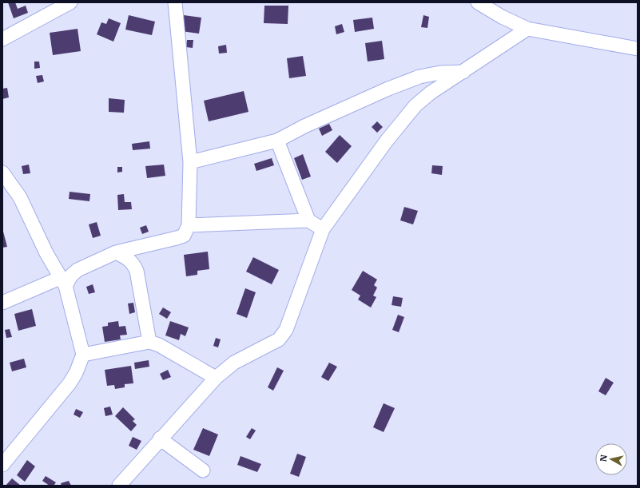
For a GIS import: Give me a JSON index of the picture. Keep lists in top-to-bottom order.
{
  "north": "left"
}
